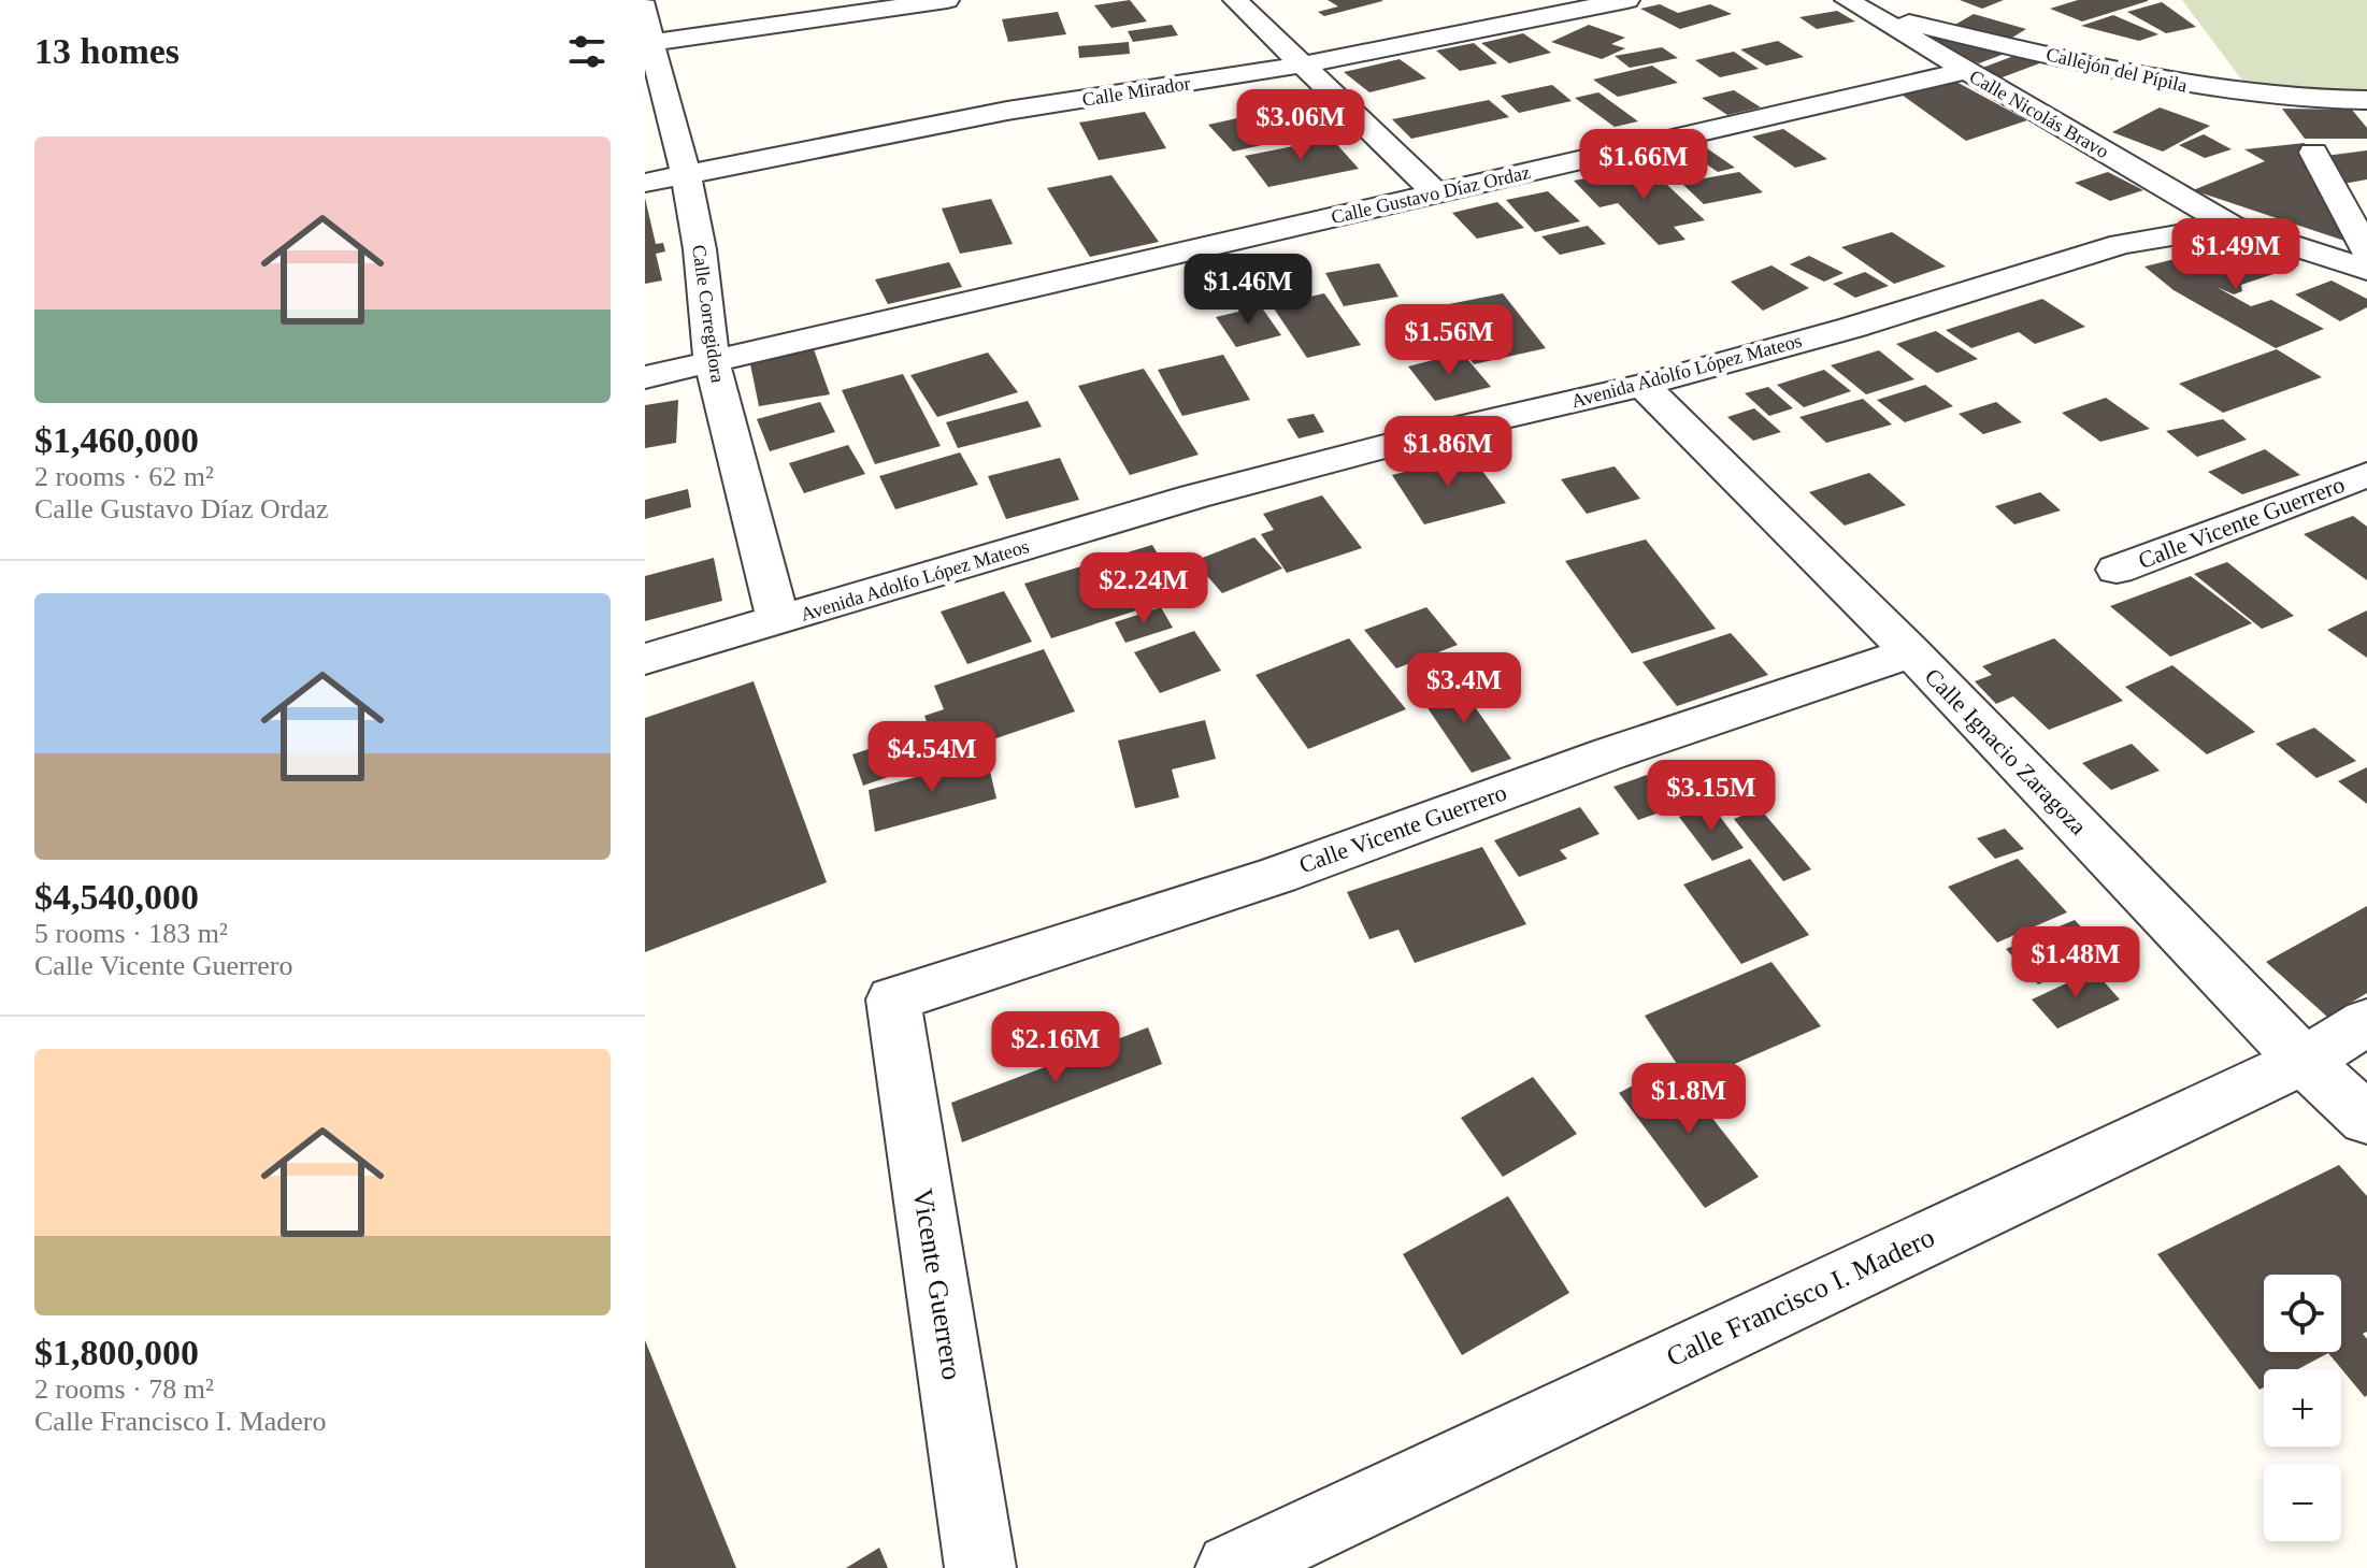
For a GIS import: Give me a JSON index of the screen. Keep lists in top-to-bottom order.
{
  "streets": {
    "street": [
      "Callejón del Pípila",
      "Calle Mirador",
      "Calle Nicolás Bravo",
      "Calle Gustavo Díaz Ordaz",
      "Calle Corregidora",
      "Avenida Adolfo López Mateos",
      "Calle Vicente Guerrero",
      "Calle Ignacio Zaragoza",
      "Vicente Guerrero",
      "Calle Francisco I. Madero"
    ]
  },
  "crossings": [
    ["Callejón del Pípila", "Calle Nicolás Bravo"],
    ["Calle Mirador", "Calle Corregidora"],
    ["Calle Nicolás Bravo", "Calle Gustavo Díaz Ordaz"],
    ["Calle Nicolás Bravo", "Avenida Adolfo López Mateos"],
    ["Calle Gustavo Díaz Ordaz", "Calle Corregidora"],
    ["Calle Corregidora", "Avenida Adolfo López Mateos"],
    ["Avenida Adolfo López Mateos", "Calle Ignacio Zaragoza"],
    ["Calle Vicente Guerrero", "Calle Ignacio Zaragoza"],
    ["Calle Vicente Guerrero", "Vicente Guerrero"],
    ["Calle Ignacio Zaragoza", "Calle Francisco I. Madero"]
  ],
  "page": {
    "heading": "13 homes",
    "price": [
      "$3.06M",
      "$1.66M",
      "$1.49M",
      "$1.46M",
      "$1.56M",
      "$1.86M",
      "$2.24M",
      "$3.4M",
      "$4.54M",
      "$3.15M",
      "$1.48M",
      "$2.16M",
      "$1.8M"
    ],
    "list": [
      {
        "name": "$1,460,000",
        "note": "2 rooms · 62 m² · Calle Gustavo Díaz Ordaz"
      },
      {
        "name": "$4,540,000",
        "note": "5 rooms · 183 m² · Calle Vicente Guerrero"
      },
      {
        "name": "$1,800,000",
        "note": "2 rooms · 78 m² · Calle Francisco I. Madero"
      }
    ],
    "map_buttons": ["+", "−"]
  }
}
